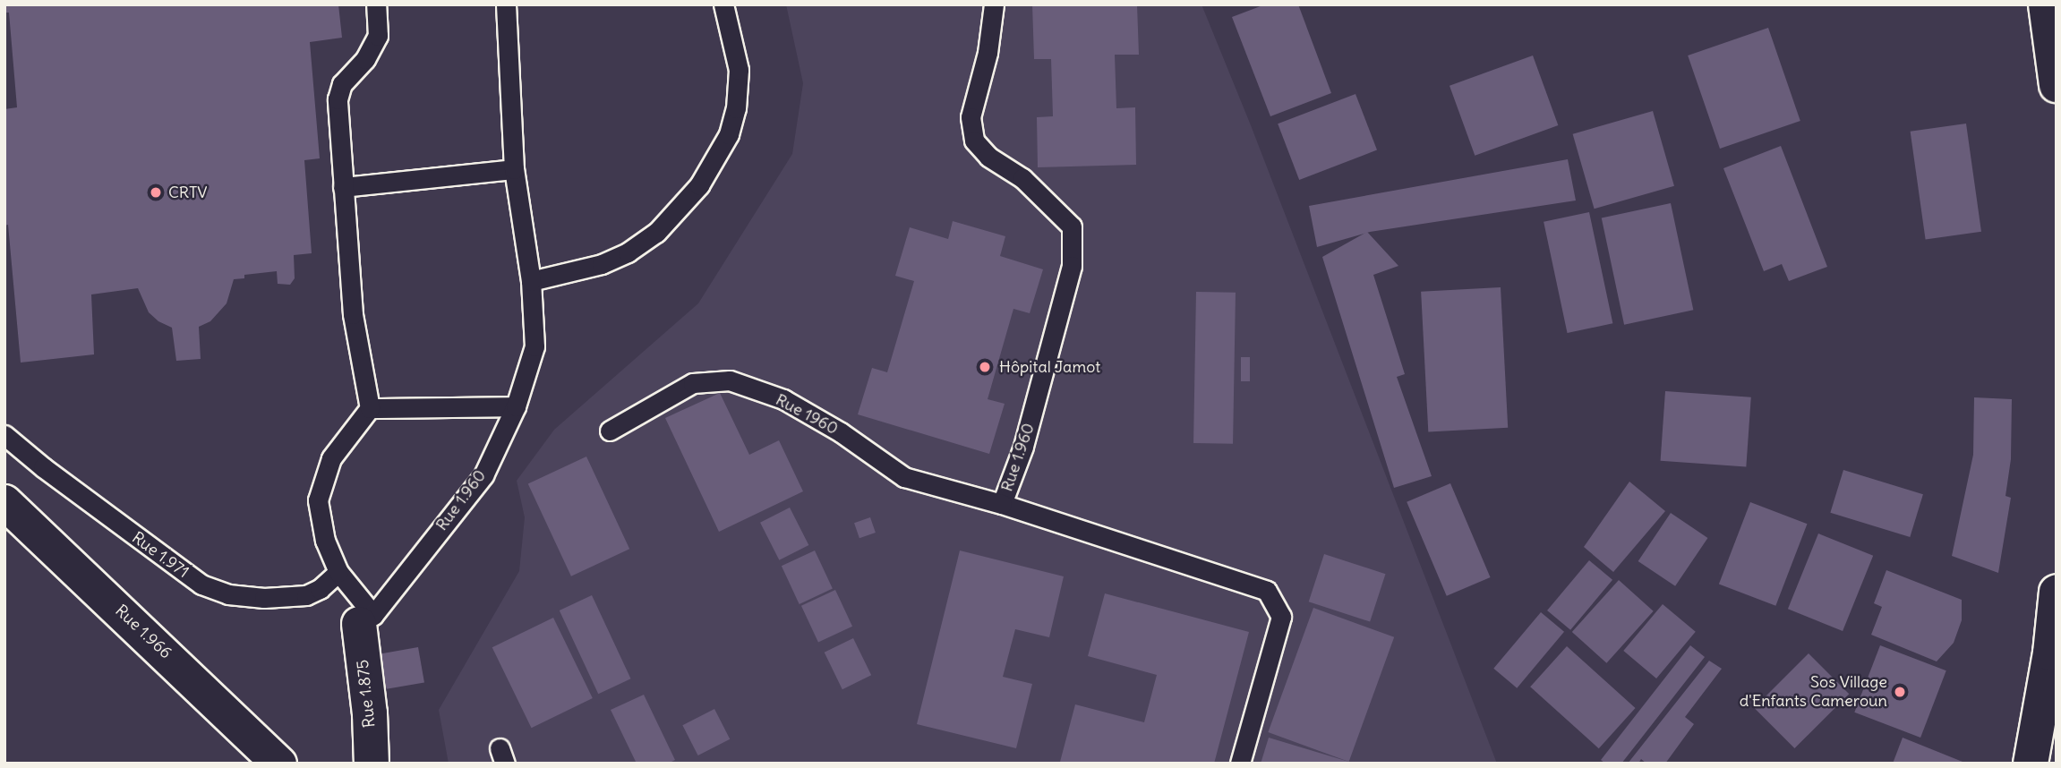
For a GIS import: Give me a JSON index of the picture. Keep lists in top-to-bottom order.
{
  "streets": {
    "street": ["Rue 1.966", "Rue 1.875"],
    "lane": ["Rue 1960", "Rue 1.960", "Rue 1.971"]
  },
  "crossings": [
    ["Rue 1960", "Rue 1.960"],
    ["Rue 1.960", "Rue 1.875"]
  ],
  "places": ["CRTV", "Hôpital Jamot", "Sos Village d'Enfants Cameroun"]
}
